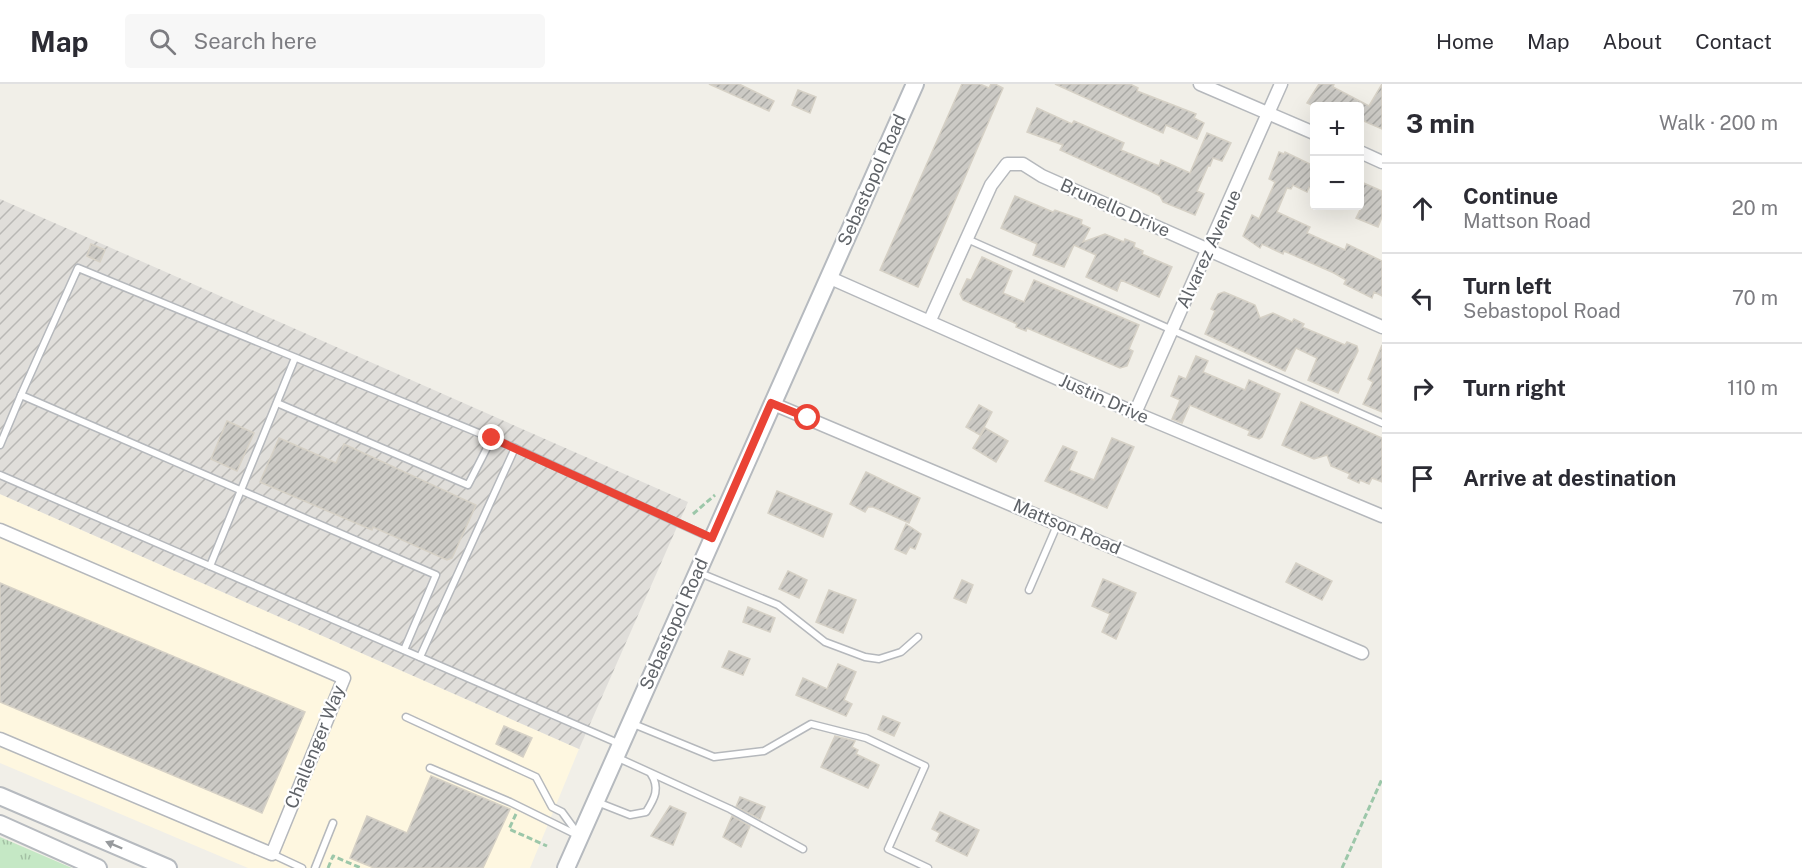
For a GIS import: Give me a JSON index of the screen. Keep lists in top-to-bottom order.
{
  "streets": {
    "main road": ["Sebastopol Road"],
    "street": [
      "Brunello Drive",
      "Alvarez Avenue",
      "Justin Drive",
      "Mattson Road",
      "Challenger Way"
    ]
  },
  "crossings": [
    ["Sebastopol Road", "Justin Drive"],
    ["Sebastopol Road", "Mattson Road"],
    ["Brunello Drive", "Alvarez Avenue"],
    ["Brunello Drive", "Justin Drive"],
    ["Alvarez Avenue", "Justin Drive"]
  ],
  "page": {
    "header": "Map",
    "search": "Search here",
    "nav": [
      "Home",
      "Map",
      "About",
      "Contact"
    ],
    "heading": ["3 min", "Walk · 200 m"],
    "map_buttons": ["+", "−"],
    "list": [
      ["Continue", "Mattson Road", "20 m"],
      ["Turn left", "Sebastopol Road", "70 m"],
      ["Turn right", "110 m"],
      "Arrive at destination"
    ]
  }
}
